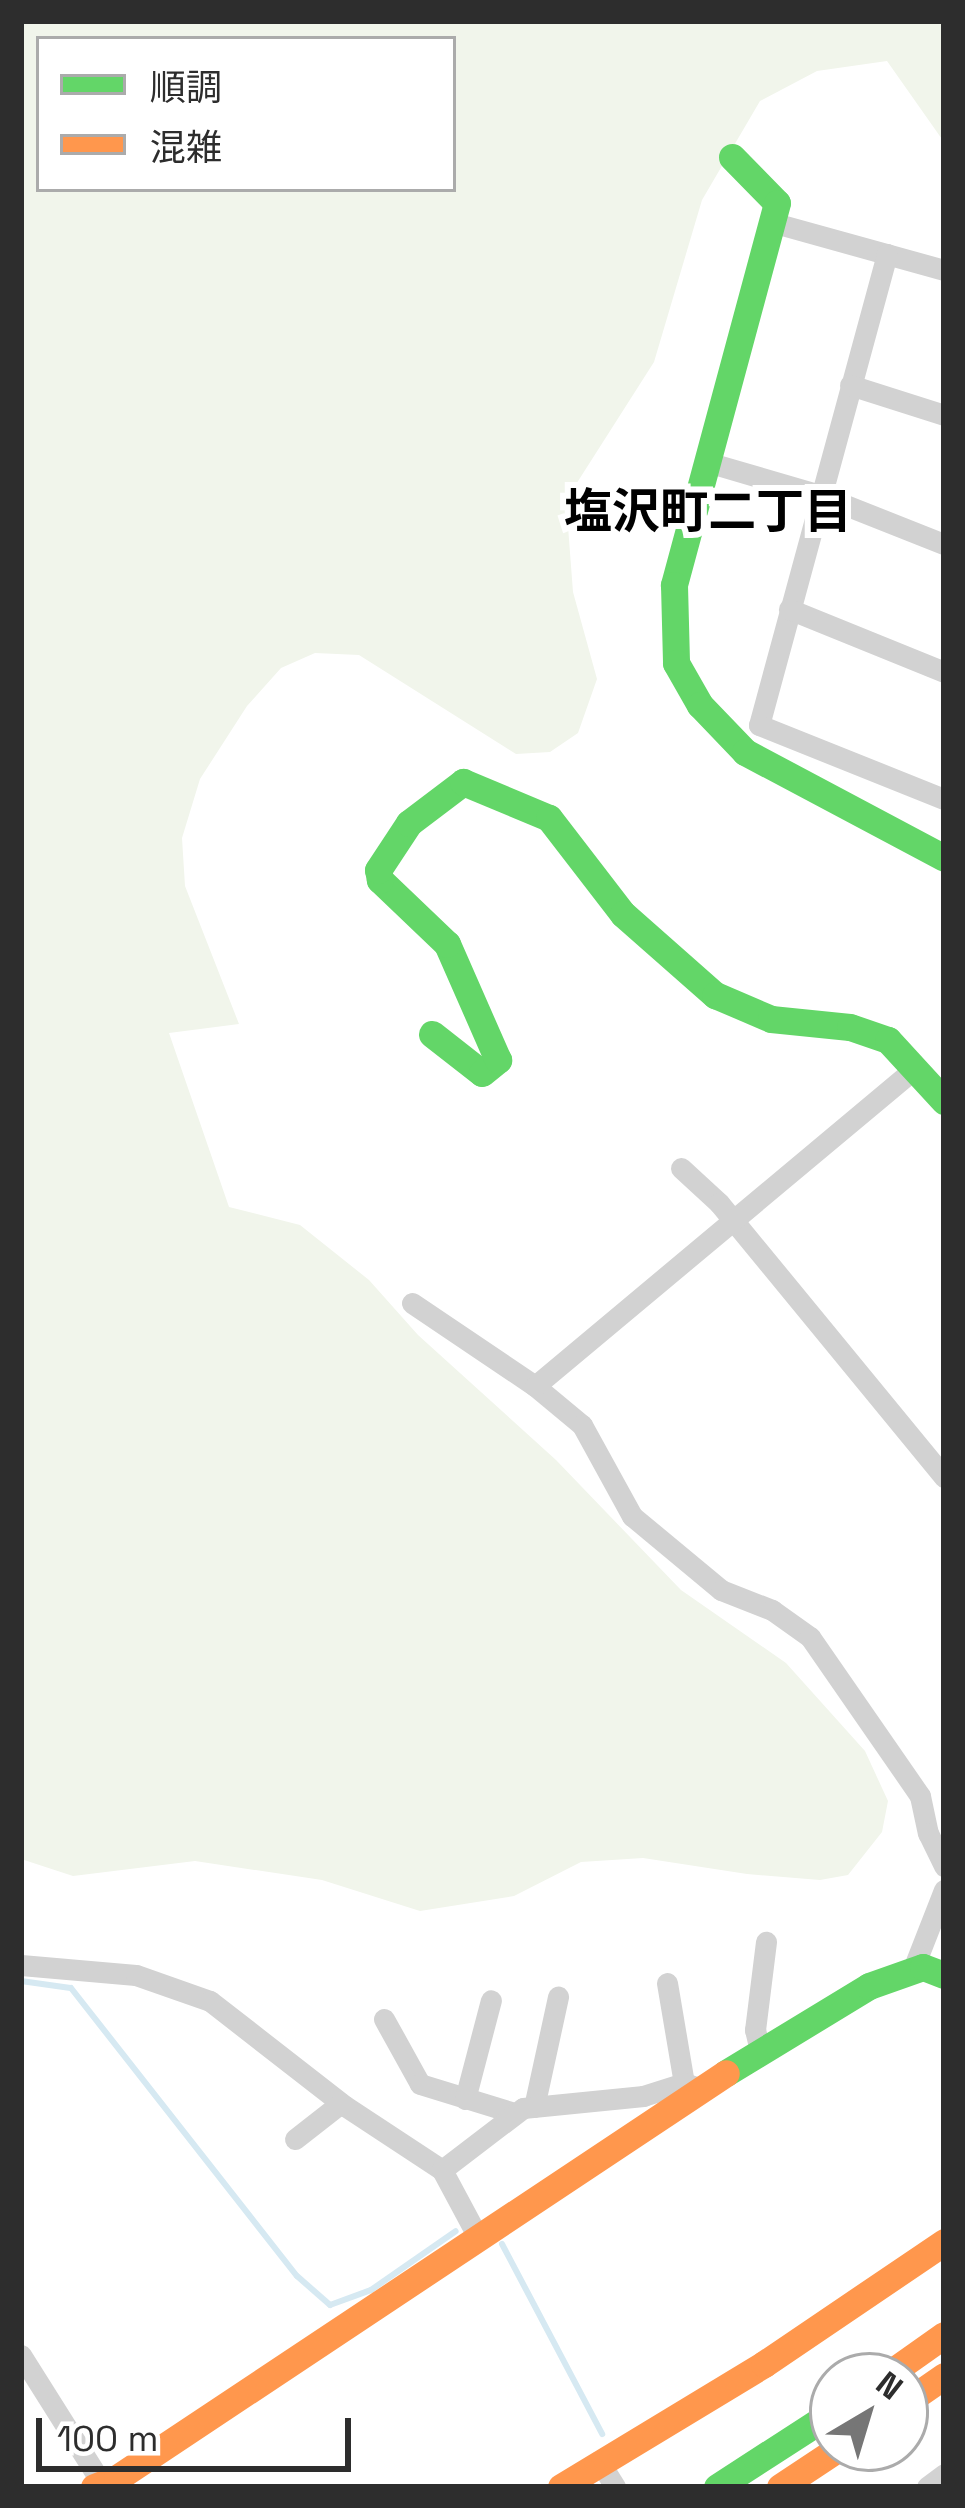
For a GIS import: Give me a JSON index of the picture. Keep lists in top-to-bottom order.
{
  "districts": ["塩沢町二丁目"],
  "legend": ["順調", "混雑"],
  "scale_bar": "100 m",
  "north": "top right"
}
